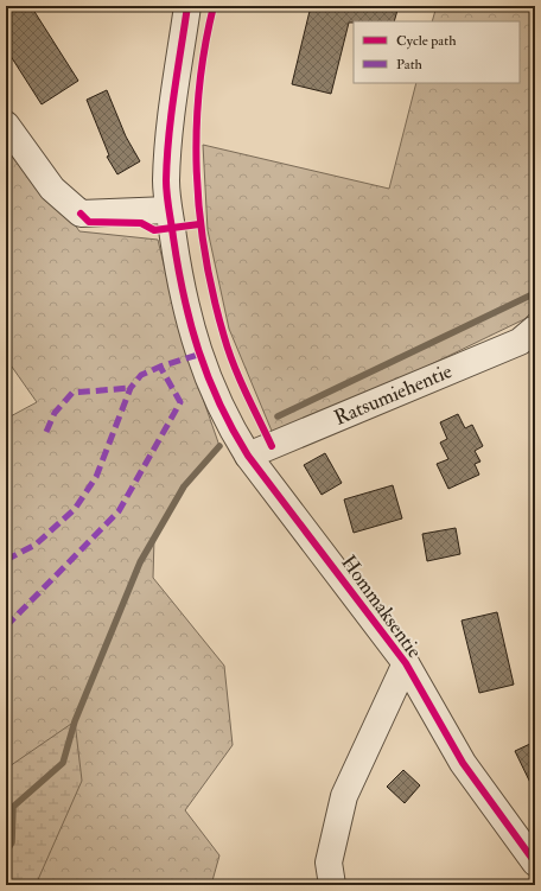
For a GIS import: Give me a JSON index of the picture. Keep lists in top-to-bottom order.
{
  "streets": {
    "street": ["Ratsumiehentie", "Hommaksentie"]
  },
  "crossings": [
    ["Ratsumiehentie", "Hommaksentie"]
  ],
  "legend": ["Cycle path", "Path"]
}
